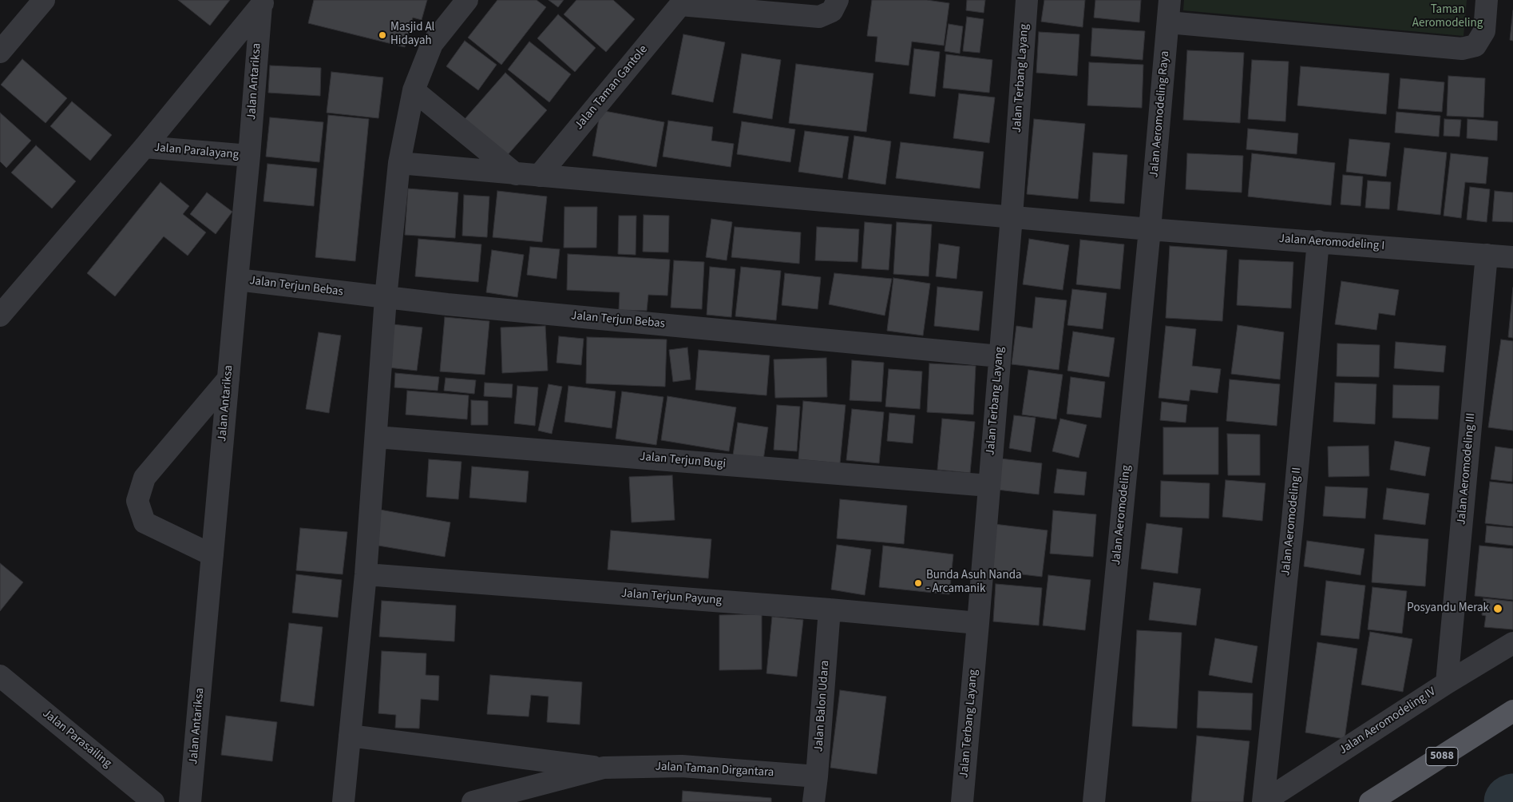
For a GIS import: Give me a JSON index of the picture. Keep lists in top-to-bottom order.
{
  "streets": {
    "main road": ["5088"],
    "street": [
      "Jalan Terbang Layang",
      "Jalan Antariksa",
      "Jalan Taman Gantole",
      "Jalan Aeromodeling Raya",
      "Jalan Paralayang",
      "Jalan Aeromodeling I",
      "Jalan Terjun Bebas",
      "Jalan Terjun Bugi",
      "Jalan Aeromodeling III",
      "Jalan Aeromodeling",
      "Jalan Aeromodeling II",
      "Jalan Terjun Payung",
      "Jalan Balon Udara",
      "Jalan Aeromodeling IV",
      "Jalan Parasailing",
      "Jalan Taman Dirgantara"
    ]
  },
  "crossings": [
    ["Jalan Terbang Layang", "Jalan Aeromodeling I"],
    ["Jalan Terbang Layang", "Jalan Terjun Bebas"],
    ["Jalan Terbang Layang", "Jalan Terjun Bugi"],
    ["Jalan Terbang Layang", "Jalan Terjun Payung"],
    ["Jalan Antariksa", "Jalan Paralayang"],
    ["Jalan Antariksa", "Jalan Terjun Bebas"],
    ["Jalan Taman Gantole", "Jalan Aeromodeling I"],
    ["Jalan Aeromodeling Raya", "Jalan Aeromodeling I"],
    ["Jalan Aeromodeling Raya", "Jalan Aeromodeling"],
    ["Jalan Aeromodeling I", "Jalan Aeromodeling III"],
    ["Jalan Aeromodeling I", "Jalan Aeromodeling"],
    ["Jalan Aeromodeling I", "Jalan Aeromodeling II"],
    ["Jalan Aeromodeling III", "Jalan Aeromodeling IV"],
    ["Jalan Aeromodeling II", "Jalan Aeromodeling IV"],
    ["Jalan Terjun Payung", "Jalan Balon Udara"],
    ["Jalan Balon Udara", "Jalan Taman Dirgantara"]
  ],
  "parks": ["Taman Aeromodeling"],
  "places": ["Masjid Al Hidayah", "Bunda Asuh Nanda - Arcamanik", "Posyandu Merak"]
}
